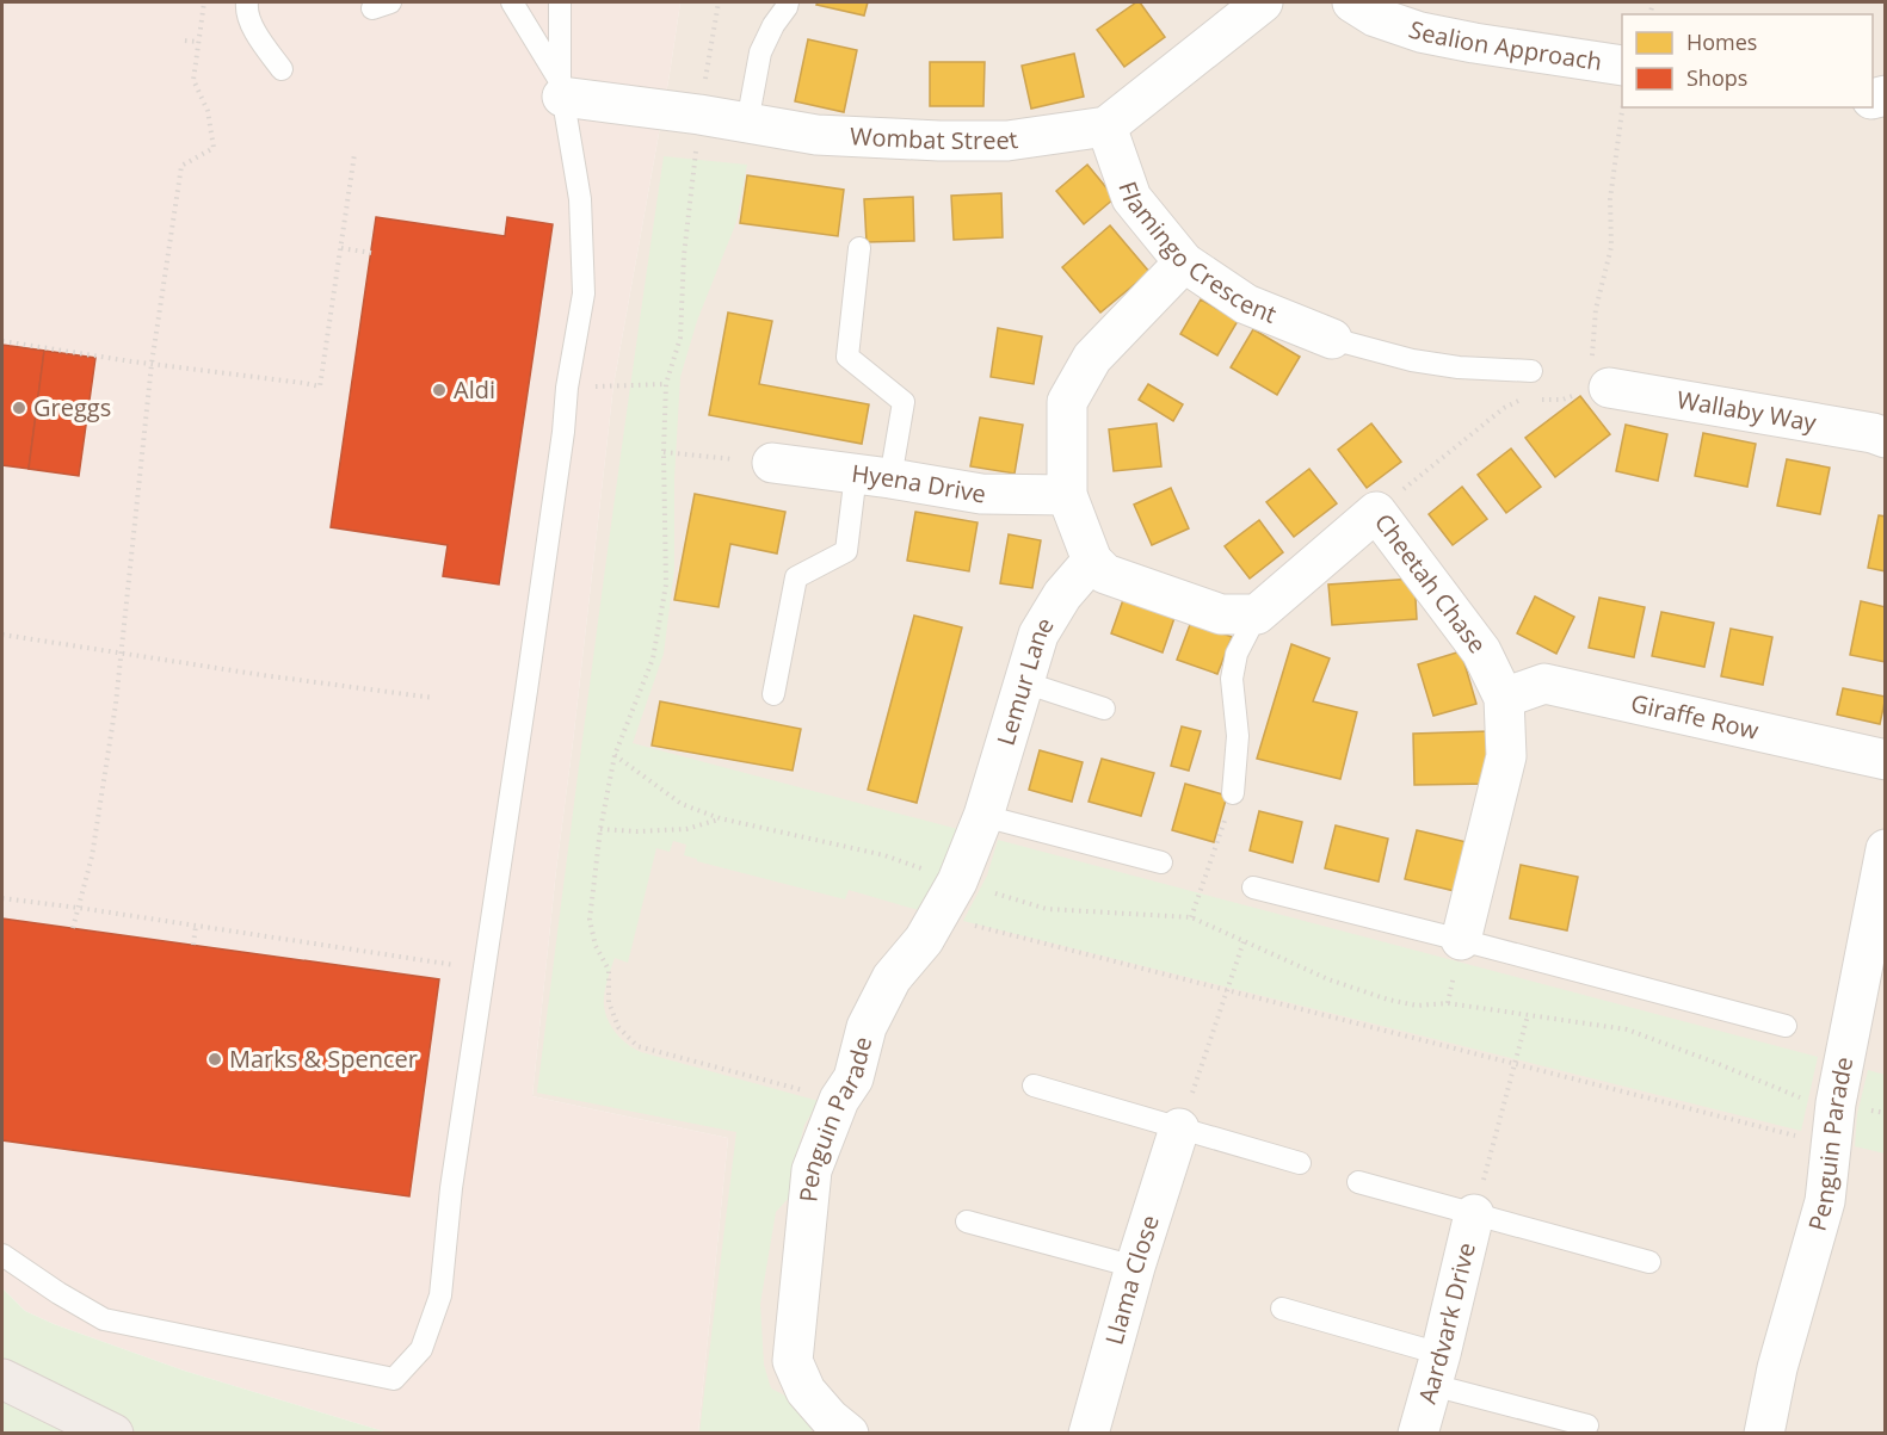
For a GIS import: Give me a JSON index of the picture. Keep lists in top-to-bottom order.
{
  "streets": {
    "street": [
      "Sealion Approach",
      "Wombat Street",
      "Flamingo Crescent",
      "Wallaby Way",
      "Hyena Drive",
      "Cheetah Chase",
      "Lemur Lane",
      "Giraffe Row",
      "Penguin Parade",
      "Llama Close",
      "Aardvark Drive"
    ]
  },
  "crossings": [
    ["Wombat Street", "Flamingo Crescent"],
    ["Cheetah Chase", "Giraffe Row"],
    ["Lemur Lane", "Penguin Parade"]
  ],
  "places": ["Aldi", "Greggs", "Marks & Spencer"],
  "legend": ["Homes", "Shops"]
}
